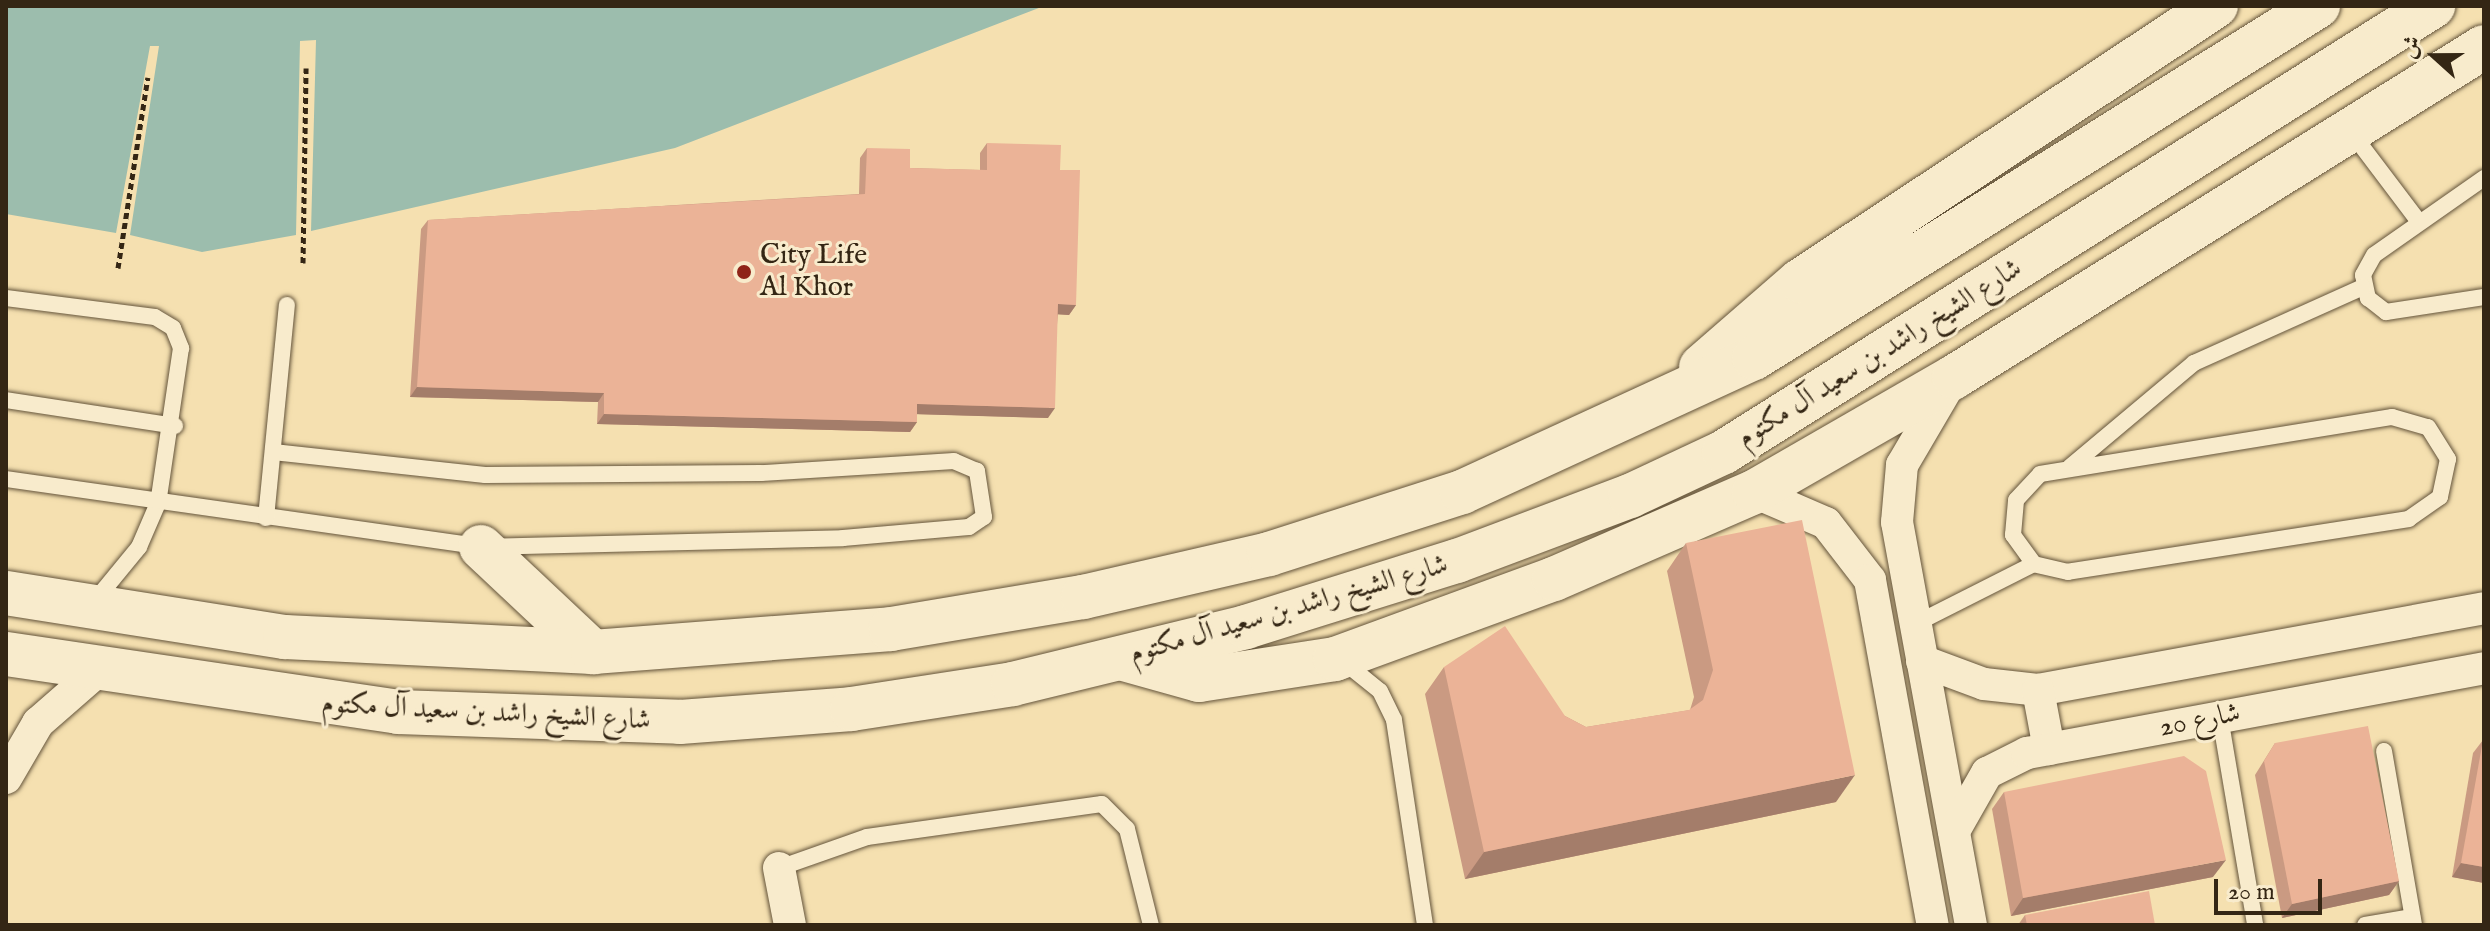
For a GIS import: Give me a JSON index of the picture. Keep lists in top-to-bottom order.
{
  "streets": {
    "main road": ["شارع الشيخ راشد بن سعيد آل مكتوم"],
    "street": ["شارع 20"]
  },
  "places": ["City Life Al Khor"],
  "scale_bar": "20 m",
  "north": "left"
}
